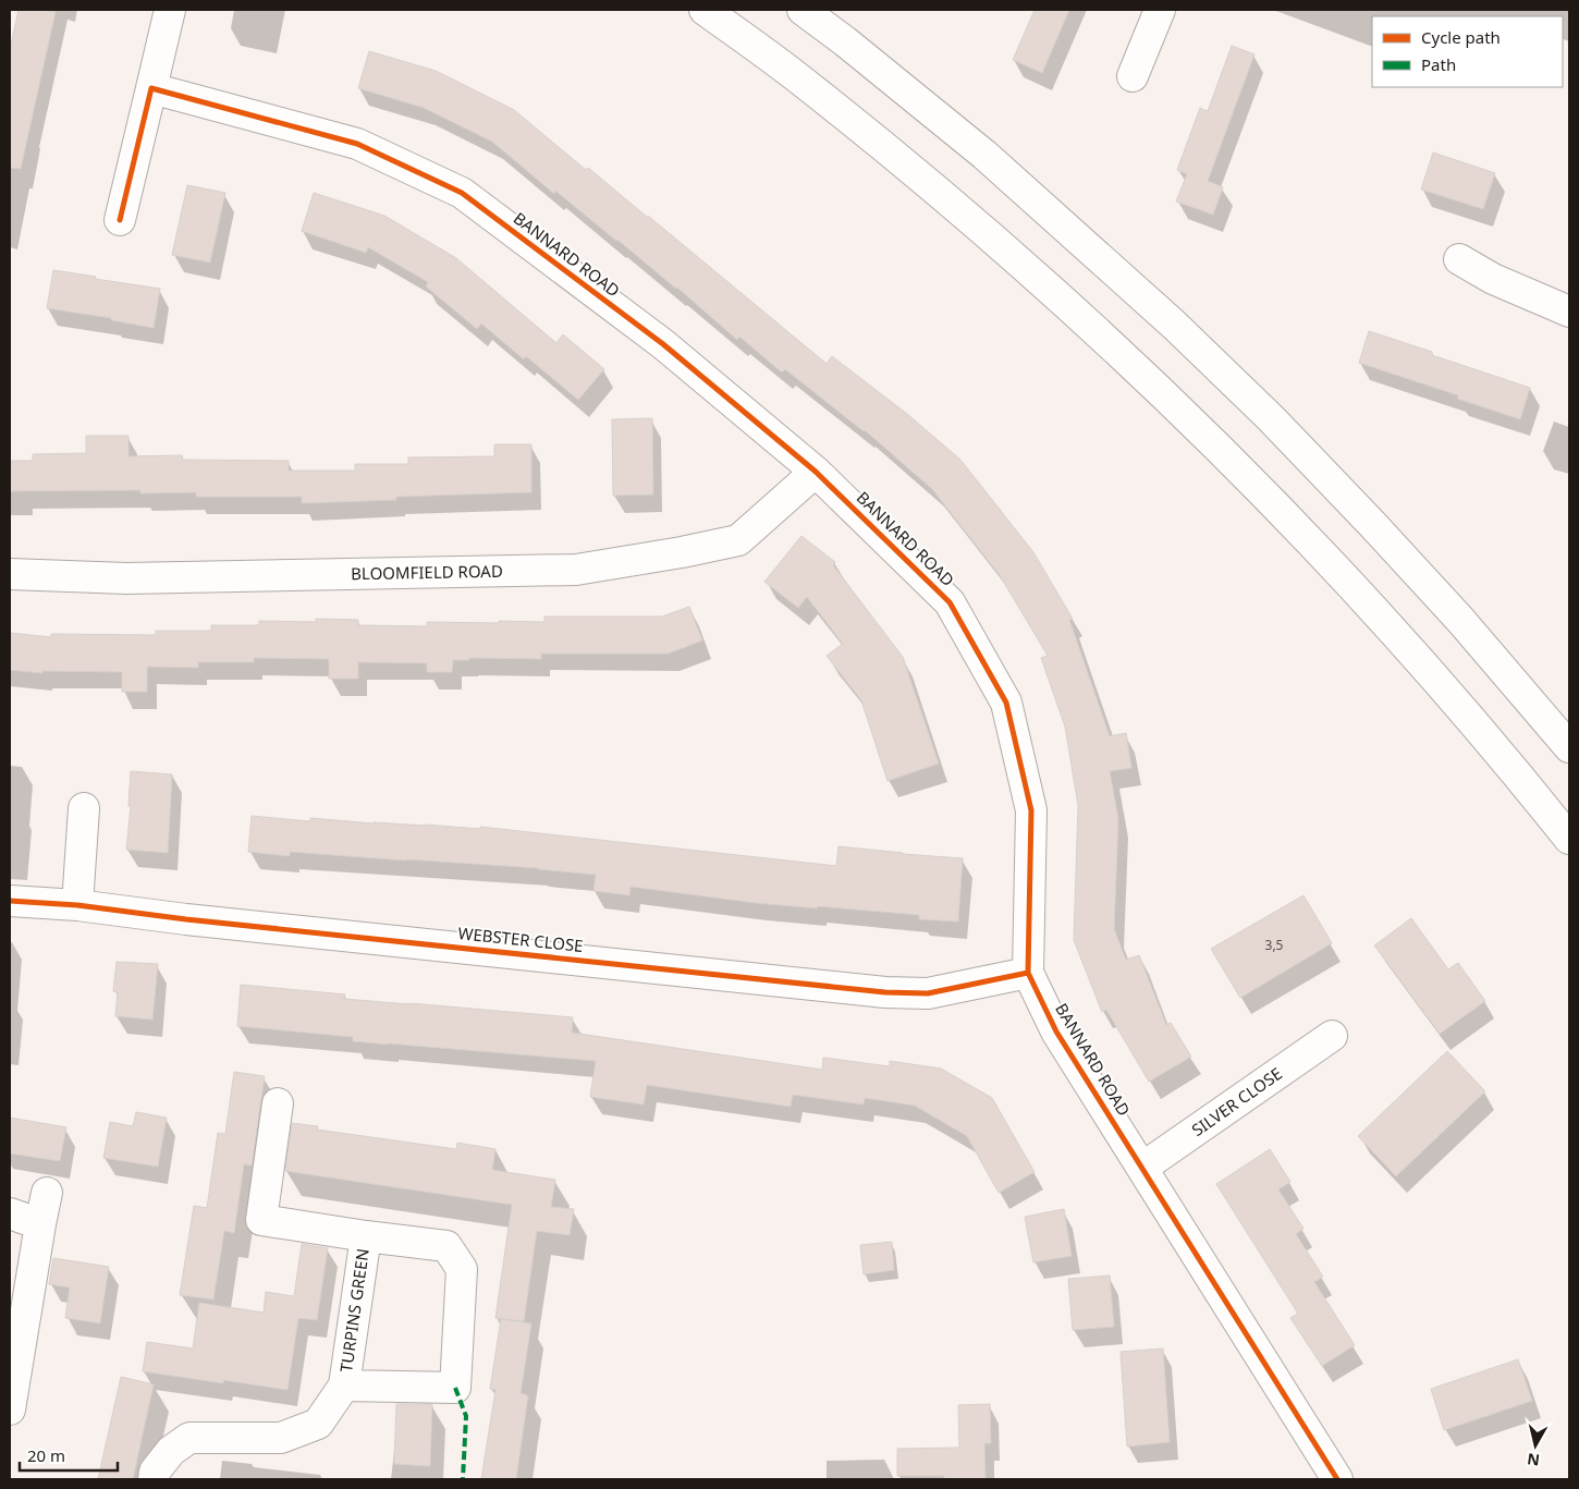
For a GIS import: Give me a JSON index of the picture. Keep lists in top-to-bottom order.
{
  "streets": {
    "main road": [
      "BANNARD ROAD",
      "BLOOMFIELD ROAD",
      "WEBSTER CLOSE",
      "SILVER CLOSE",
      "TURPINS GREEN"
    ]
  },
  "crossings": [
    ["BANNARD ROAD", "BLOOMFIELD ROAD"],
    ["BANNARD ROAD", "WEBSTER CLOSE"],
    ["BANNARD ROAD", "SILVER CLOSE"]
  ],
  "house_numbers": ["3,5"],
  "legend": ["Cycle path", "Path"],
  "scale_bar": "20 m",
  "north": "bottom"
}
